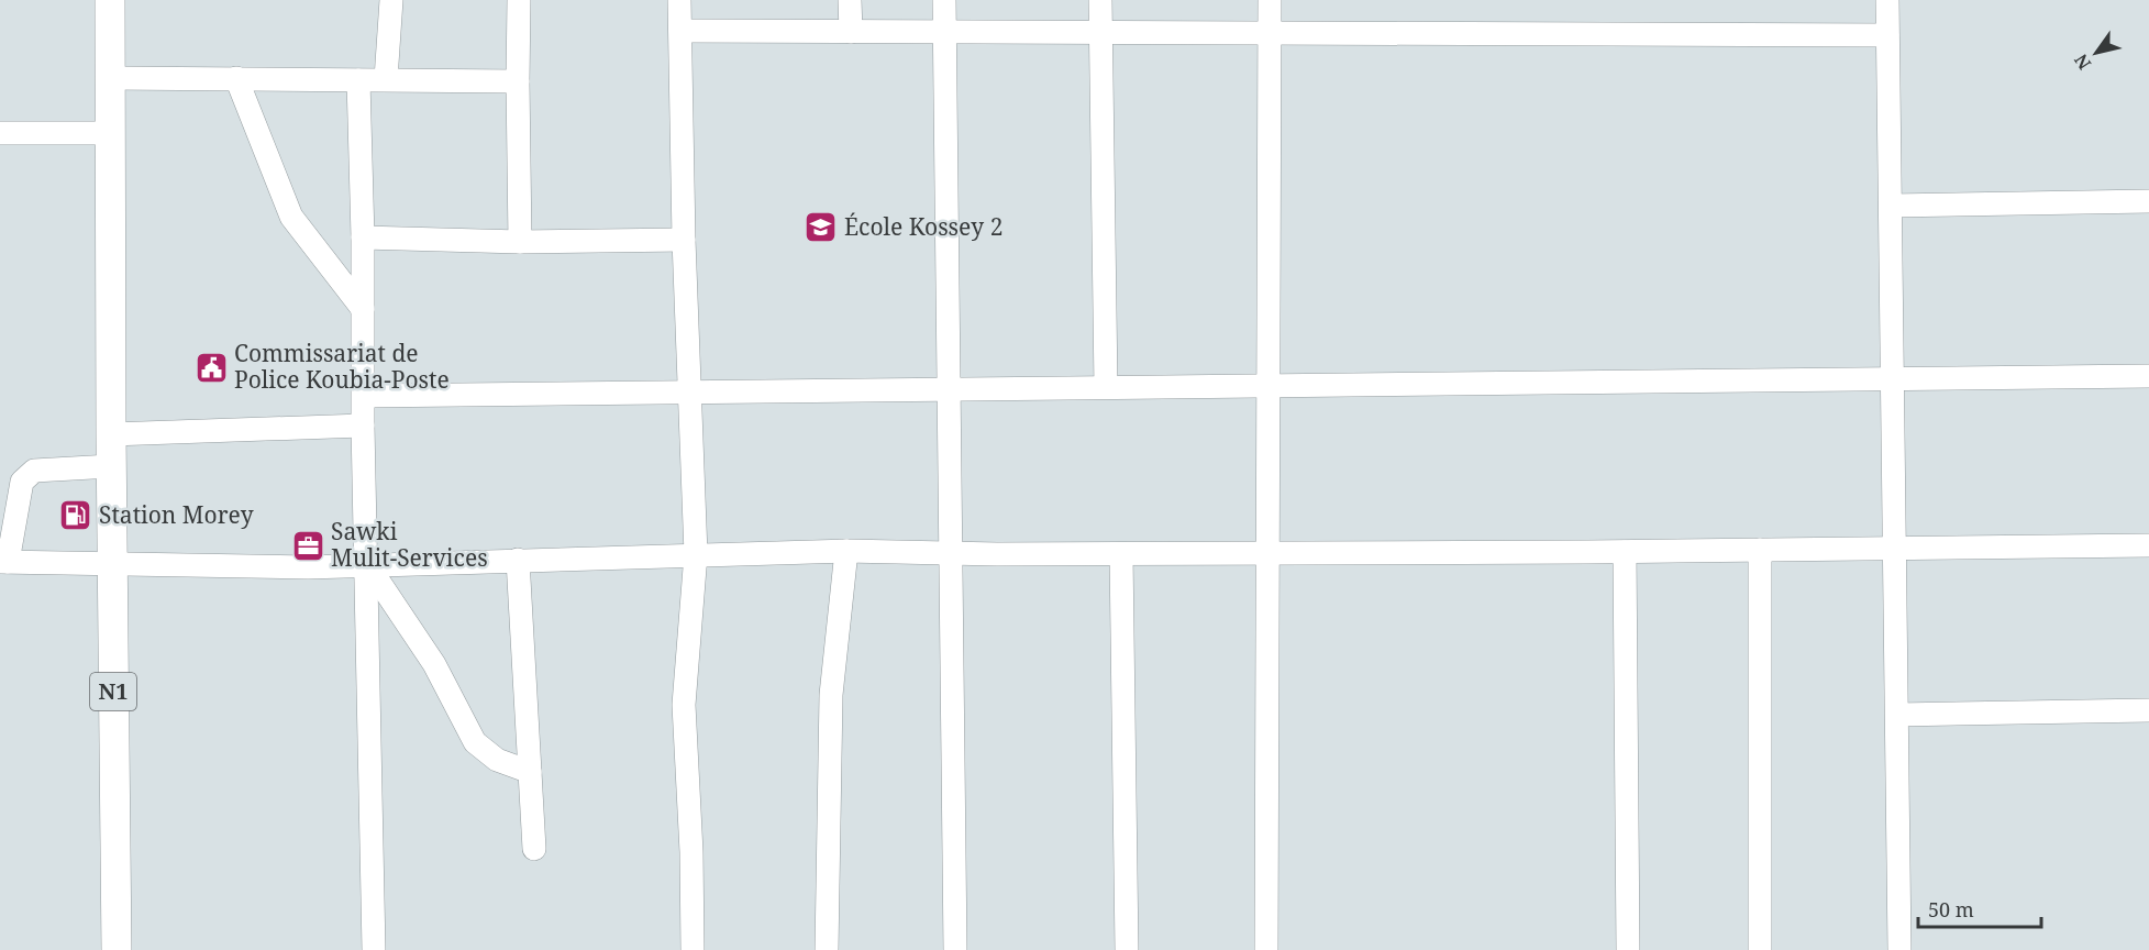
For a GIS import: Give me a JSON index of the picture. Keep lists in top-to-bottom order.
{
  "streets": {
    "main road": ["N1"]
  },
  "places": {
    "school or university": ["École Kossey 2"],
    "public building": ["Commissariat de Police Koubia-Poste"],
    "fuel station": ["Station Morey"],
    "office": ["Sawki Mulit-Services"]
  },
  "scale_bar": "50 m",
  "north": "bottom left"
}
